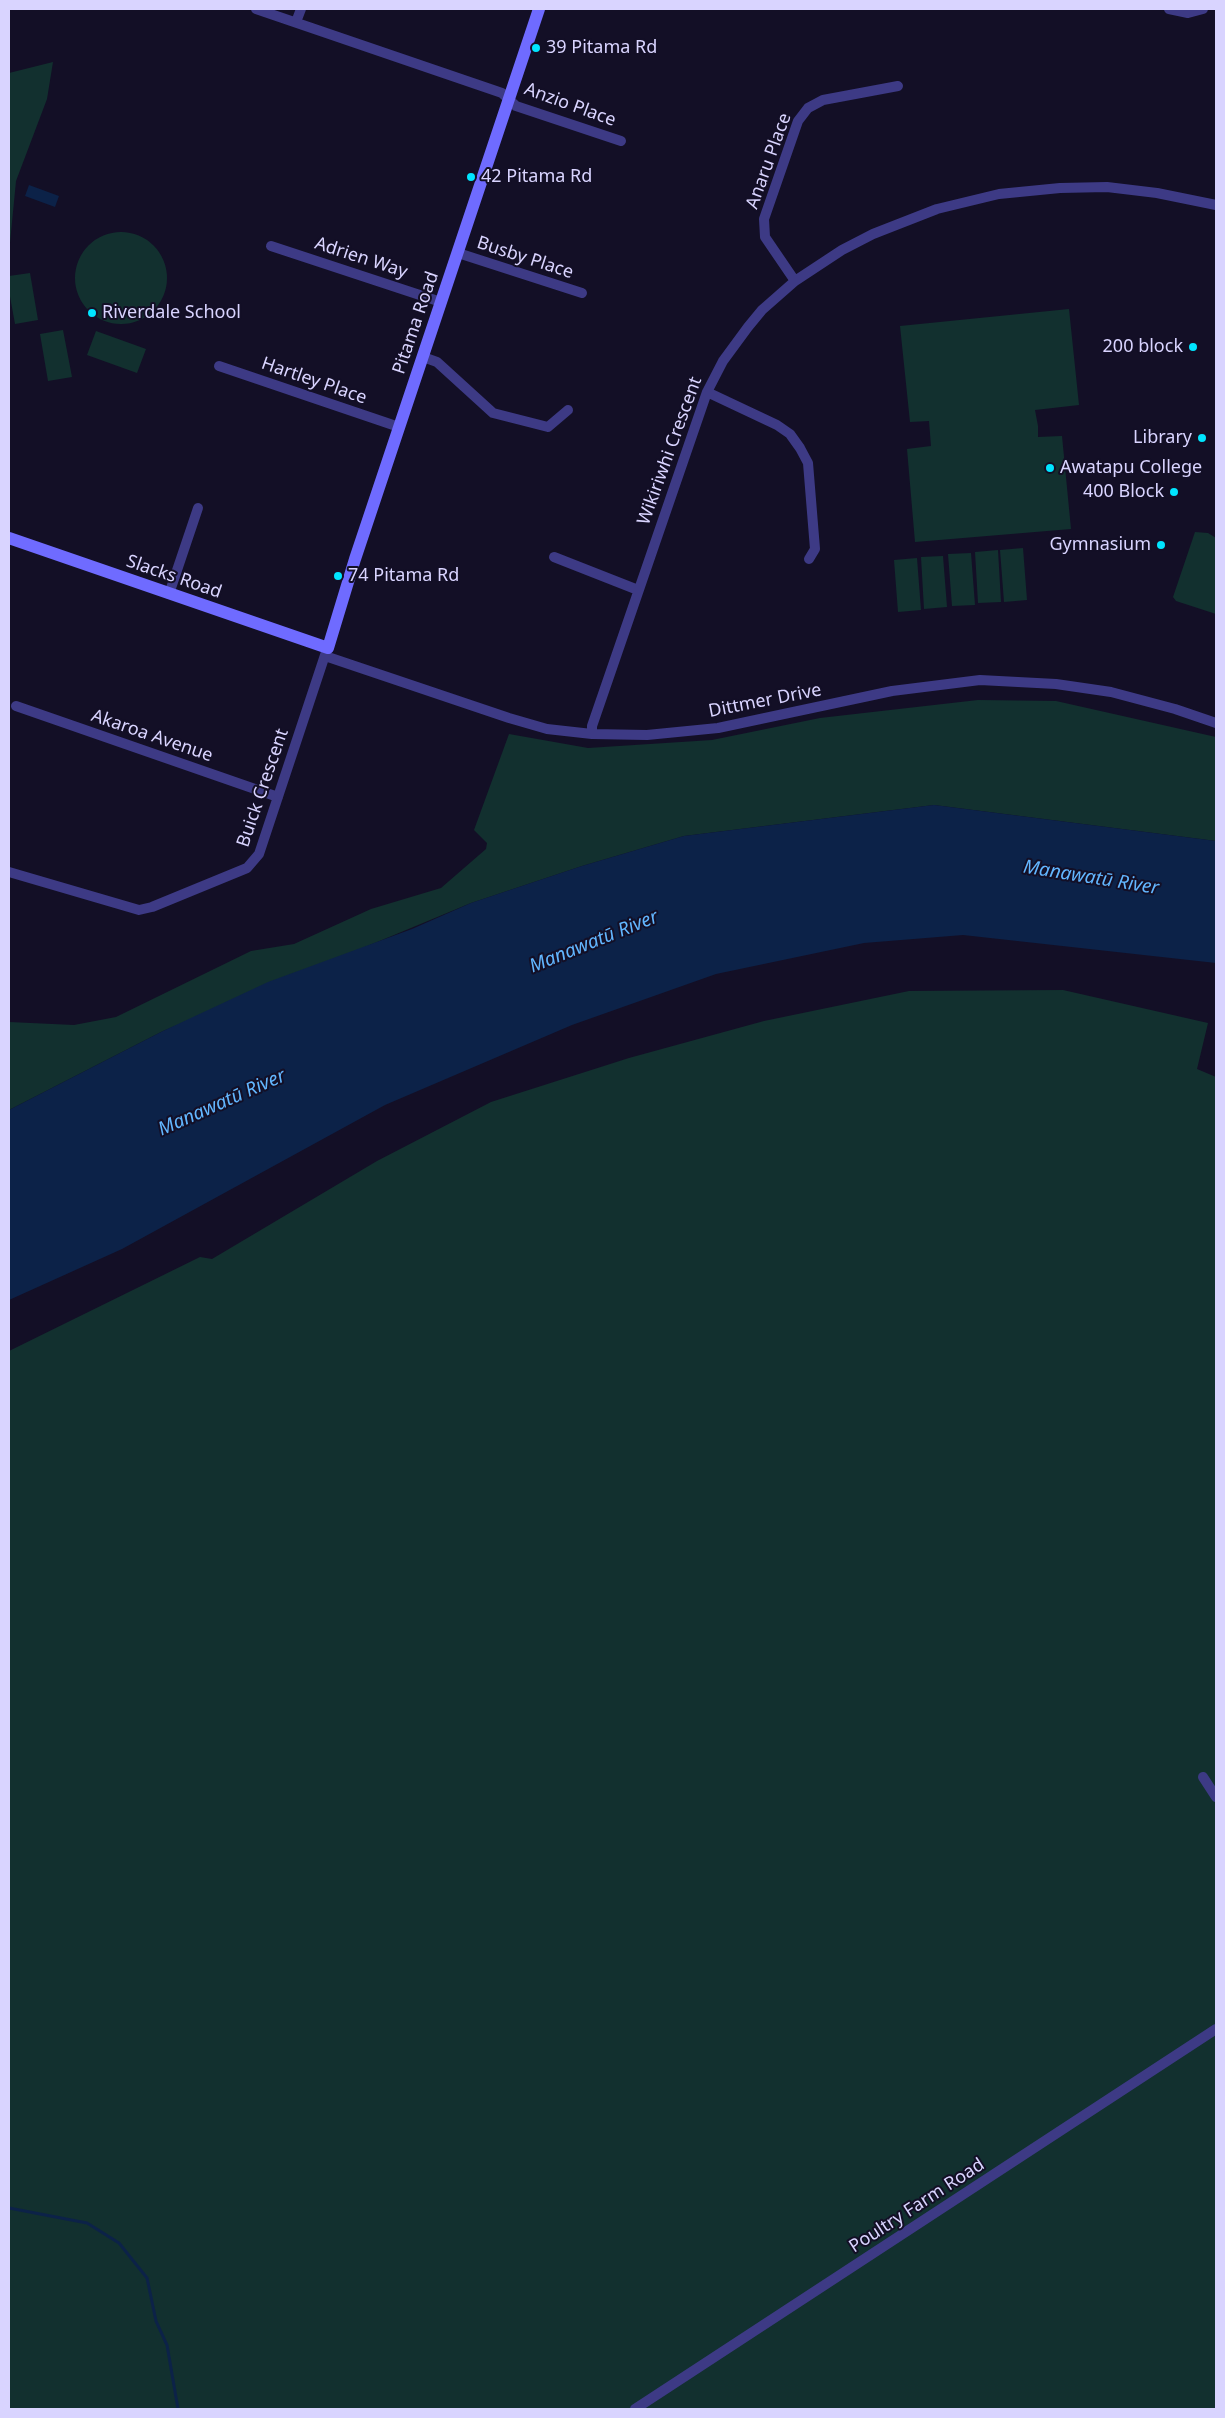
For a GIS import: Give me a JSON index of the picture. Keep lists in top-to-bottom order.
{
  "streets": {
    "street": [
      "Anzio Place",
      "Anaru Place",
      "Adrien Way",
      "Busby Place",
      "Pitama Road",
      "Hartley Place",
      "Wikiriwhi Crescent",
      "Slacks Road",
      "Dittmer Drive",
      "Akaroa Avenue",
      "Buick Crescent",
      "Poultry Farm Road"
    ]
  },
  "crossings": [
    ["Anzio Place", "Pitama Road"],
    ["Anaru Place", "Wikiriwhi Crescent"],
    ["Adrien Way", "Pitama Road"],
    ["Busby Place", "Pitama Road"],
    ["Pitama Road", "Hartley Place"],
    ["Pitama Road", "Slacks Road"],
    ["Pitama Road", "Dittmer Drive"],
    ["Pitama Road", "Buick Crescent"],
    ["Wikiriwhi Crescent", "Dittmer Drive"],
    ["Slacks Road", "Dittmer Drive"],
    ["Slacks Road", "Buick Crescent"],
    ["Dittmer Drive", "Buick Crescent"],
    ["Akaroa Avenue", "Buick Crescent"]
  ],
  "water": ["Manawatū River"],
  "places": [
    "39 Pitama Rd",
    "42 Pitama Rd",
    "Riverdale School",
    "200 block",
    "Library",
    "Awatapu College",
    "400 Block",
    "Gymnasium",
    "74 Pitama Rd"
  ]
}
